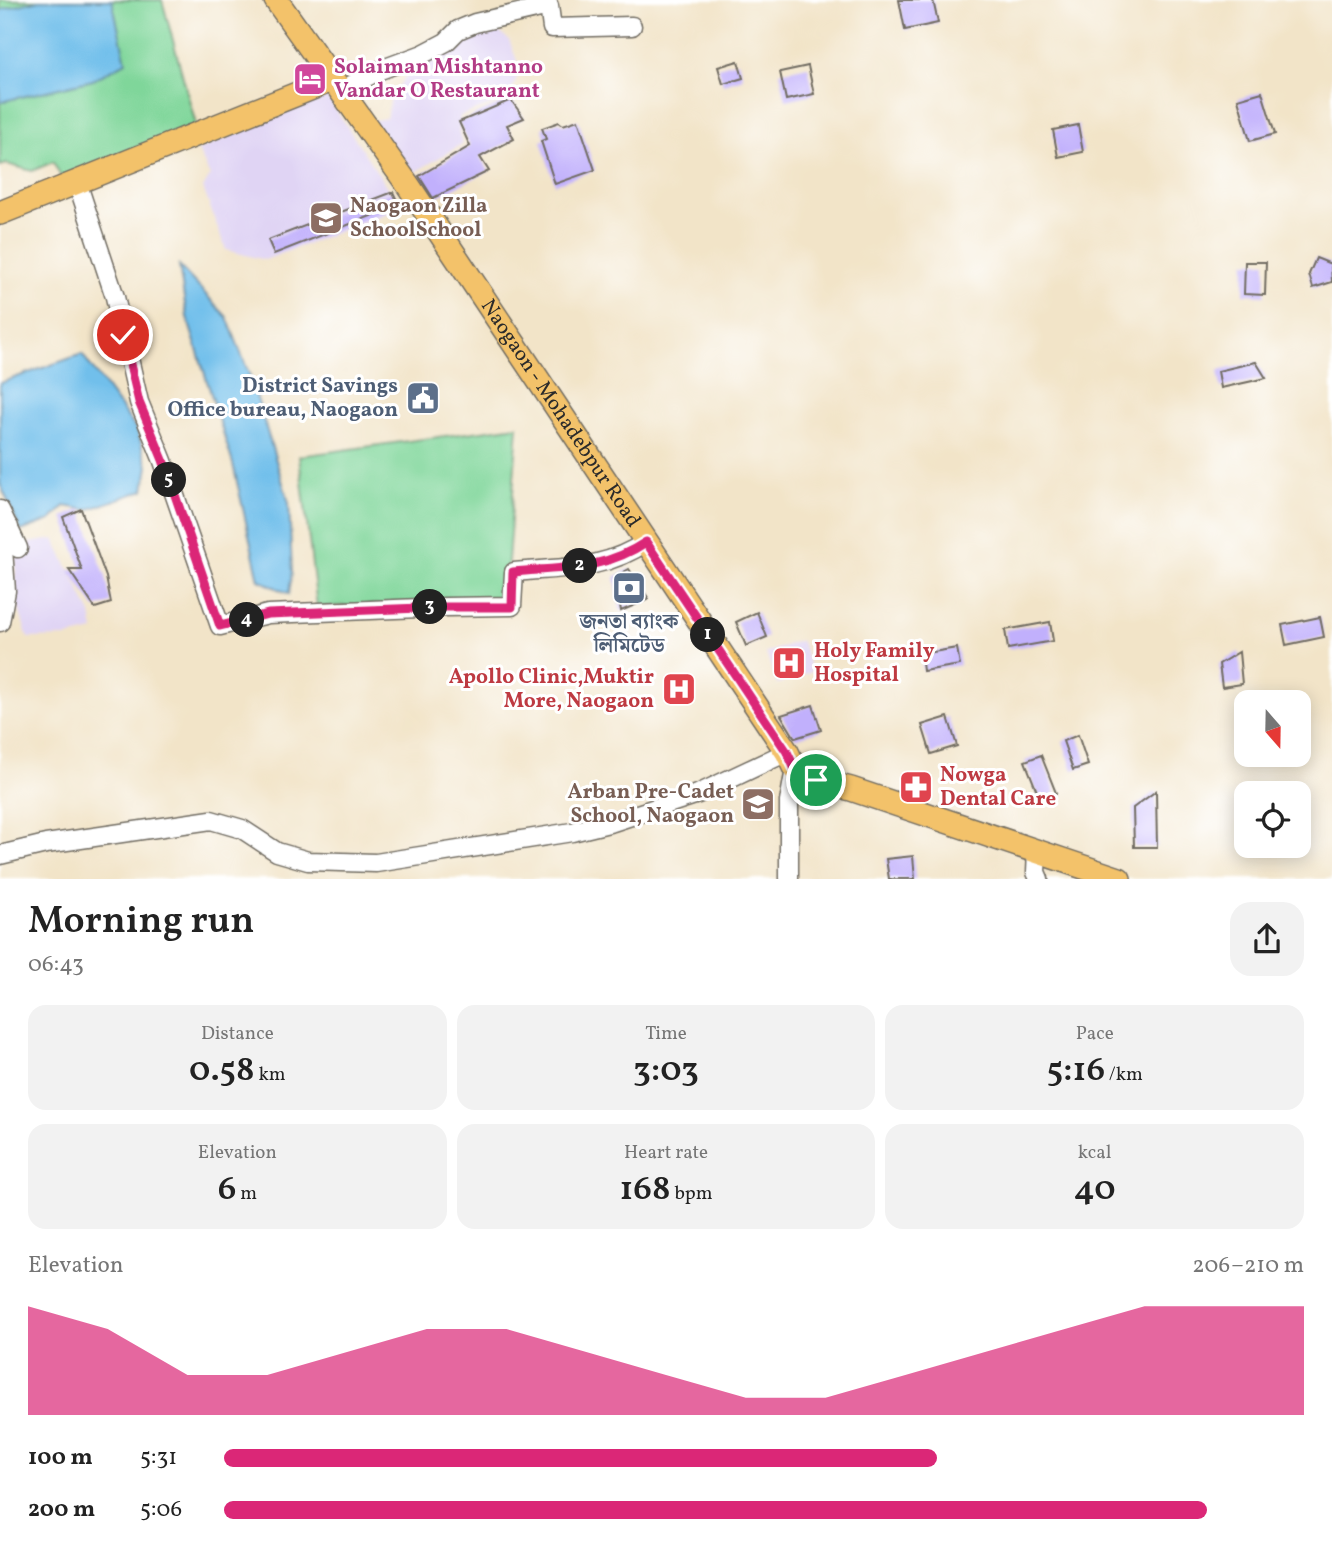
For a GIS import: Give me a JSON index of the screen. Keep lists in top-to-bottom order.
{
  "streets": {
    "main road": ["Naogaon - Mohadebpur Road"]
  },
  "places": {
    "hotel": ["Solaiman Mishtanno Vandar O Restaurant"],
    "school or university": ["Naogaon Zilla SchoolSchool", "Arban Pre-Cadet School, Naogaon"],
    "public building": ["District Savings Office bureau, Naogaon"],
    "bank": ["জনতা ব্যাংক লিমিটেড"],
    "hospital": ["Holy Family Hospital", "Apollo Clinic,Muktir More, Naogaon"],
    "pharmacy": ["Nowga Dental Care"]
  },
  "north": "bottom",
  "page": {
    "pins": [
      "5",
      "2",
      "3",
      "4",
      "1"
    ],
    "heading": ["Morning run", "06:43"],
    "stats": [
      ["Distance", "0.58 km"],
      ["Time", "3:03"],
      ["Pace", "5:16 /km"],
      ["Elevation", "6 m"],
      ["Heart rate", "168 bpm"],
      ["kcal", "40"]
    ],
    "chart": ["Elevation", "206–210 m"],
    "list": [
      {
        "name": "100 m",
        "note": "5:31"
      },
      {
        "name": "200 m",
        "note": "5:06"
      }
    ]
  }
}
